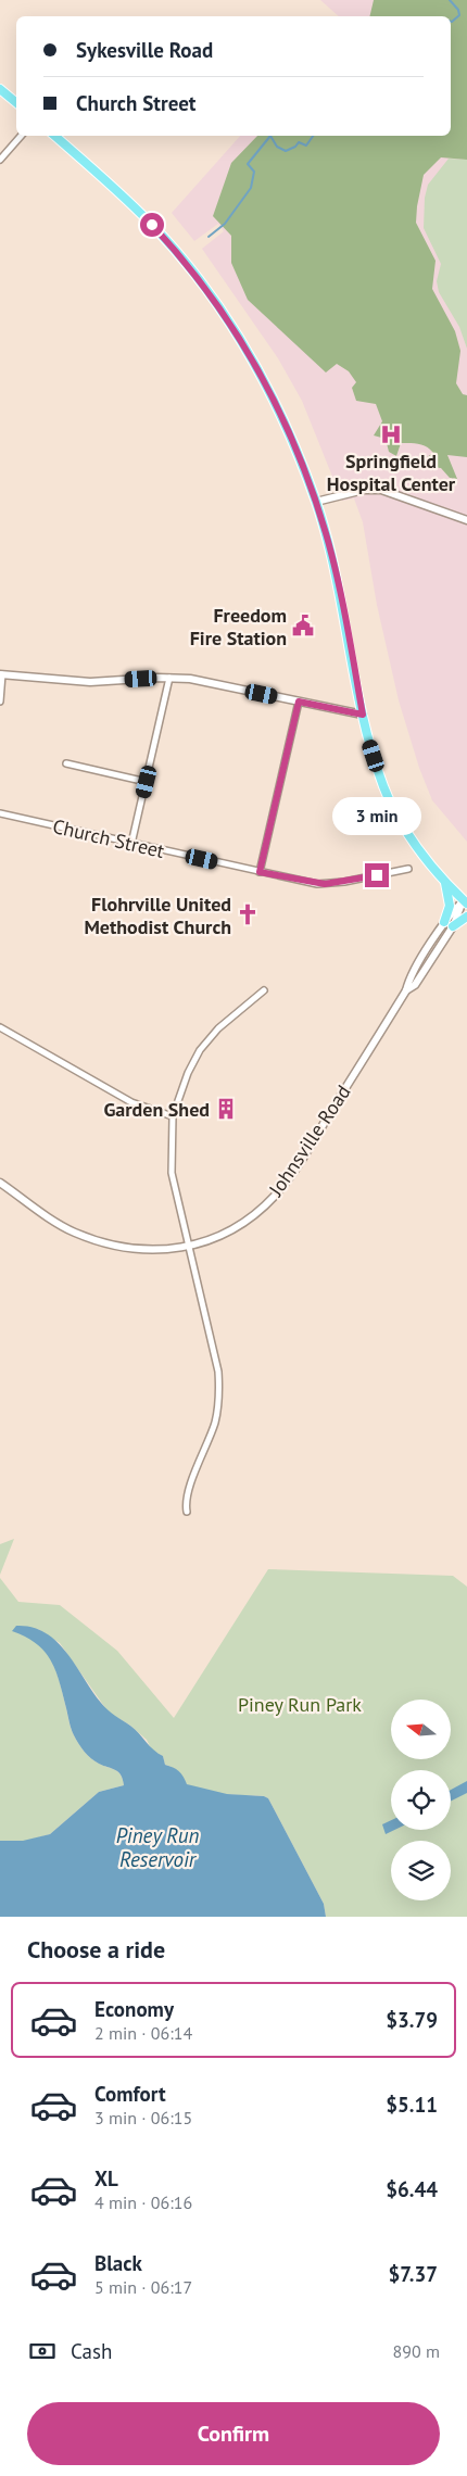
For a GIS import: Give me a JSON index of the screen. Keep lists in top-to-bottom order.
{
  "streets": {
    "street": ["Church Street", "Johnsville Road"]
  },
  "water": ["Piney Run Reservoir"],
  "parks": ["Piney Run Park"],
  "places": {
    "hospital": ["Springfield Hospital Center"],
    "public building": ["Freedom Fire Station"],
    "church": ["Flohrville United Methodist Church"],
    "building": ["Garden Shed"]
  },
  "north": "left",
  "page": {
    "banner": ["Sykesville Road", "Church Street"],
    "bubble": "3 min",
    "heading": "Choose a ride",
    "list": [
      {
        "name": "Economy",
        "note": "2 min · 06:14",
        "value": "$3.79"
      },
      {
        "name": "Comfort",
        "note": "3 min · 06:15",
        "value": "$5.11"
      },
      {
        "name": "XL",
        "note": "4 min · 06:16",
        "value": "$6.44"
      },
      {
        "name": "Black",
        "note": "5 min · 06:17",
        "value": "$7.37"
      }
    ],
    "pay": ["Cash", "890 m"],
    "buttons": "Confirm"
  }
}
